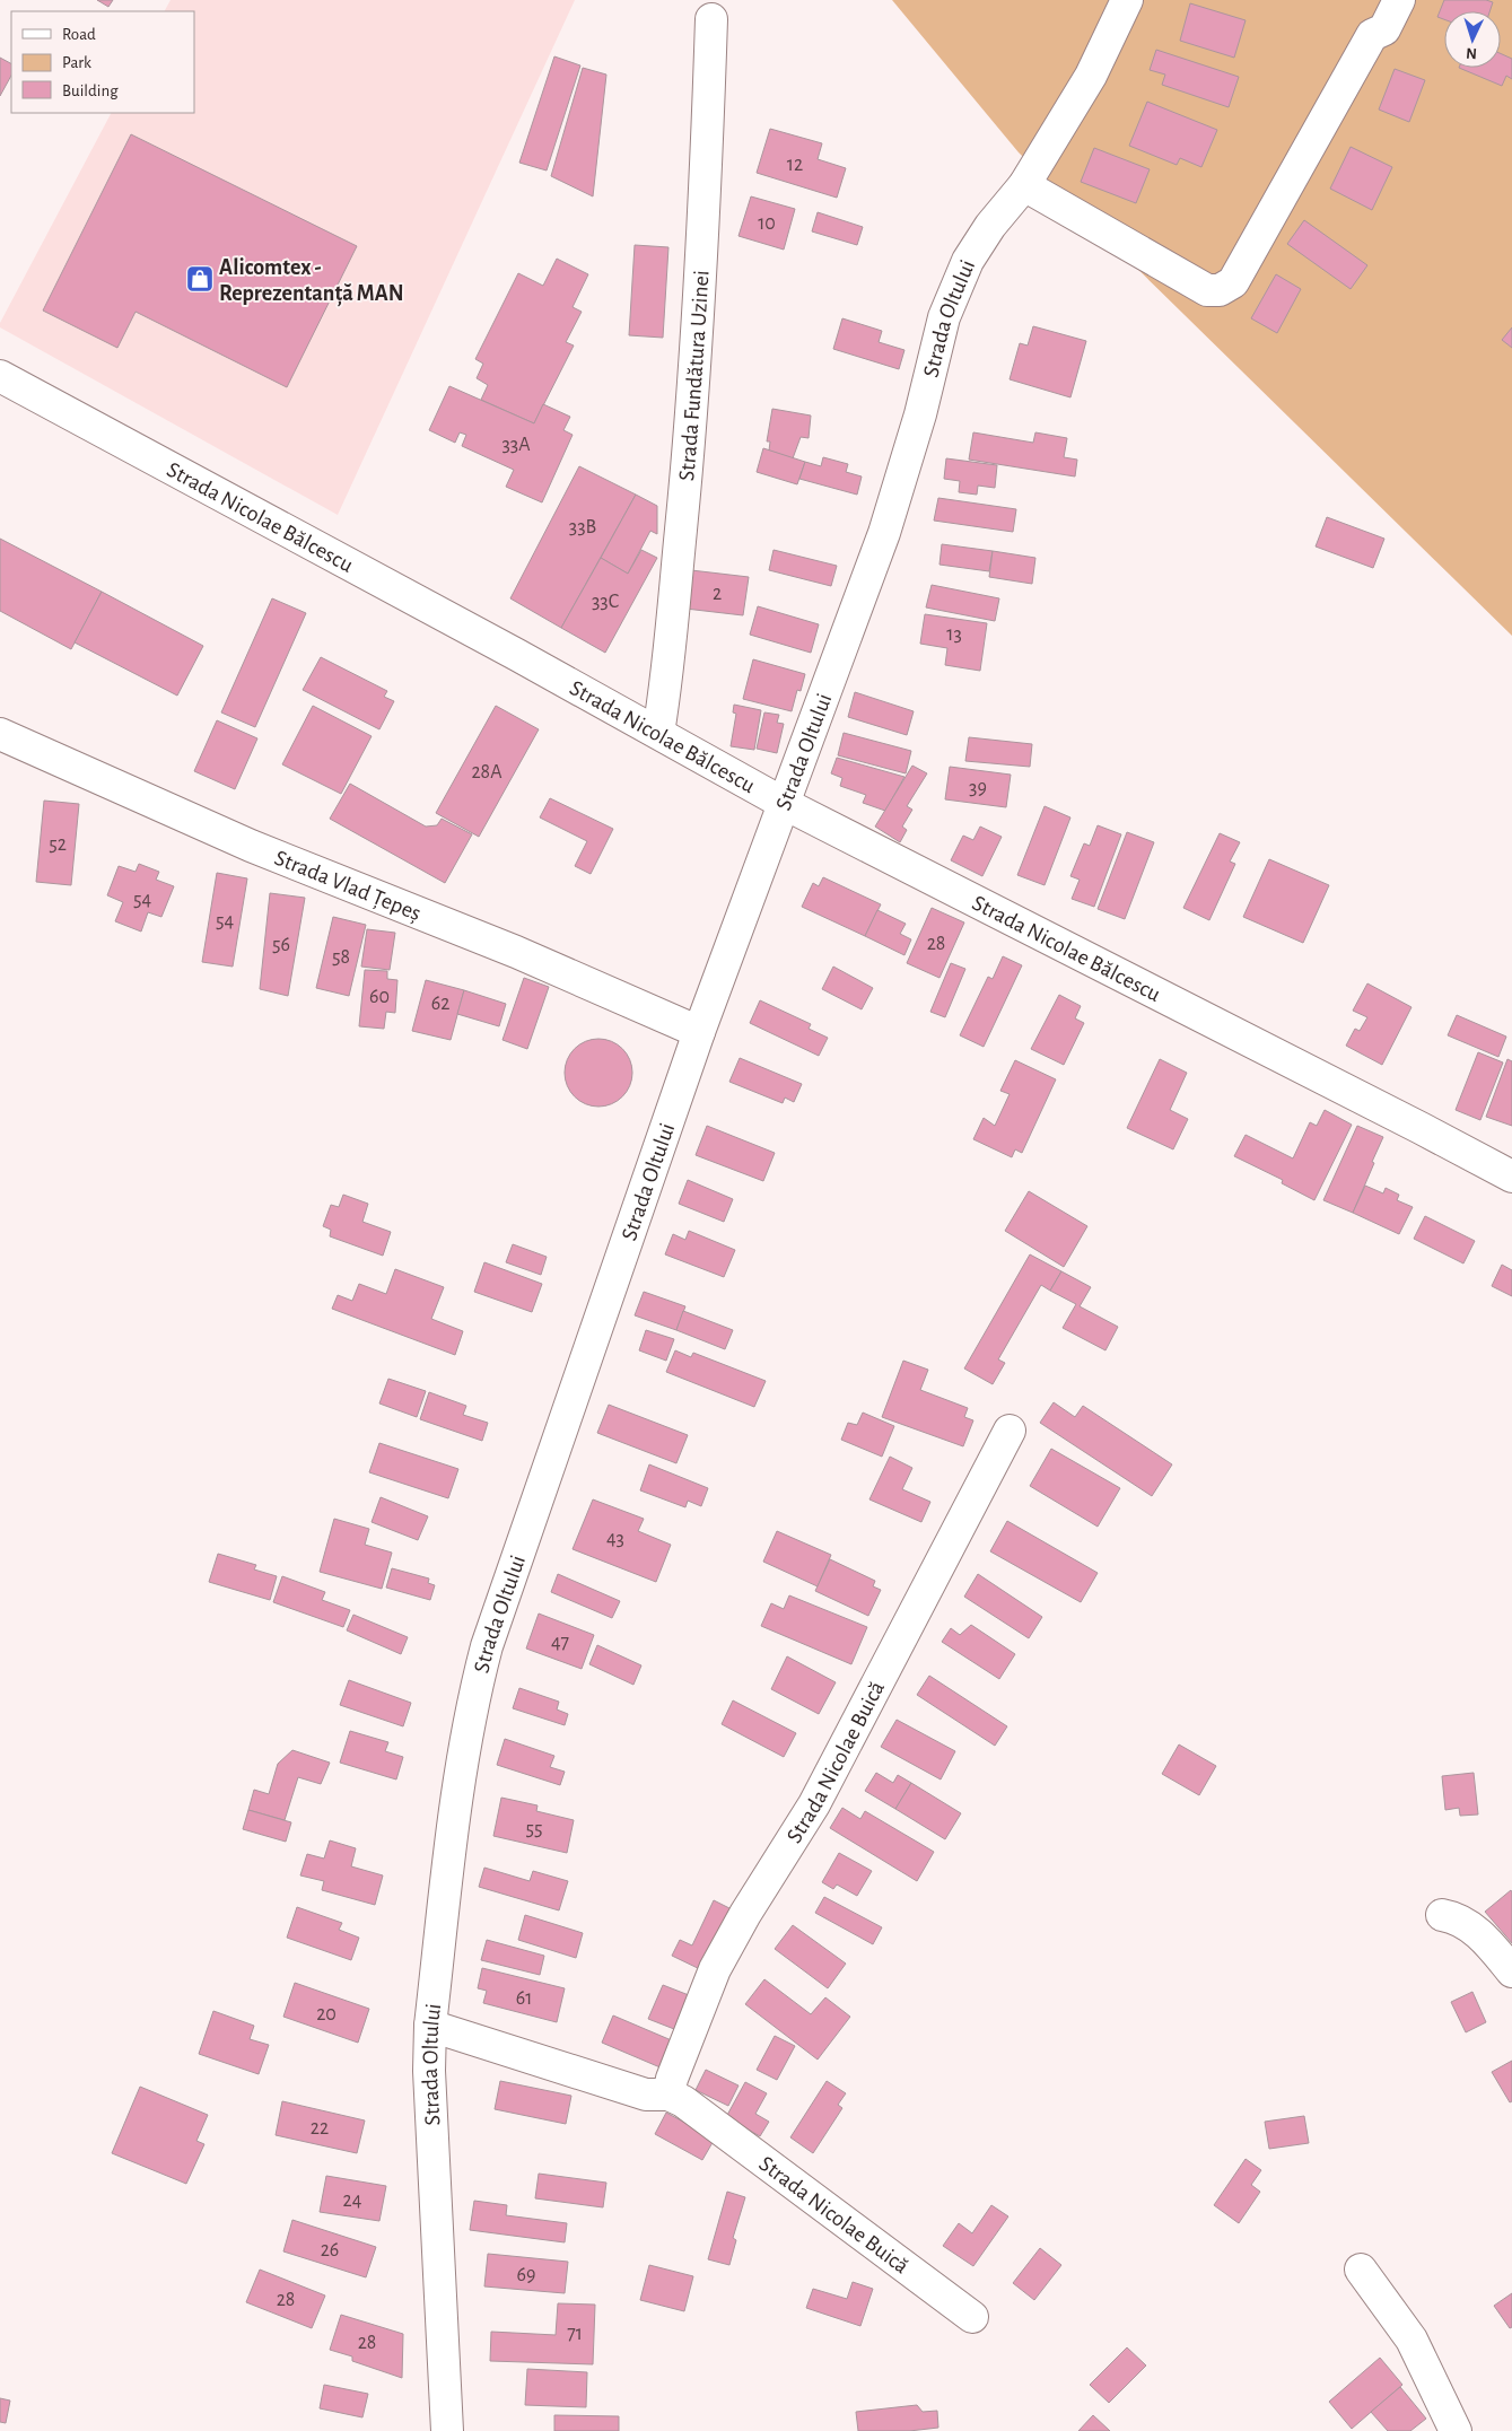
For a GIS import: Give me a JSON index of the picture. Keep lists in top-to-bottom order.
{
  "streets": {
    "street": [
      "Strada Oltului",
      "Strada Fundătura Uzinei",
      "Strada Nicolae Bălcescu",
      "Strada Vlad Țepeș",
      "Strada Nicolae Buică"
    ]
  },
  "crossings": [
    ["Strada Oltului", "Strada Nicolae Bălcescu"],
    ["Strada Oltului", "Strada Vlad Țepeș"],
    ["Strada Oltului", "Strada Nicolae Buică"],
    ["Strada Fundătura Uzinei", "Strada Nicolae Bălcescu"]
  ],
  "places": {
    "shop": ["Alicomtex - Reprezentanță MAN"]
  },
  "house_numbers": [
    "12",
    "10",
    "33A",
    "33B",
    "2",
    "33C",
    "13",
    "28A",
    "39",
    "52",
    "54",
    "54",
    "28",
    "56",
    "58",
    "60",
    "62",
    "43",
    "47",
    "55",
    "61",
    "20",
    "22",
    "24",
    "26",
    "69",
    "28",
    "71",
    "28"
  ],
  "legend": ["Road", "Park", "Building"],
  "north": "bottom"
}
